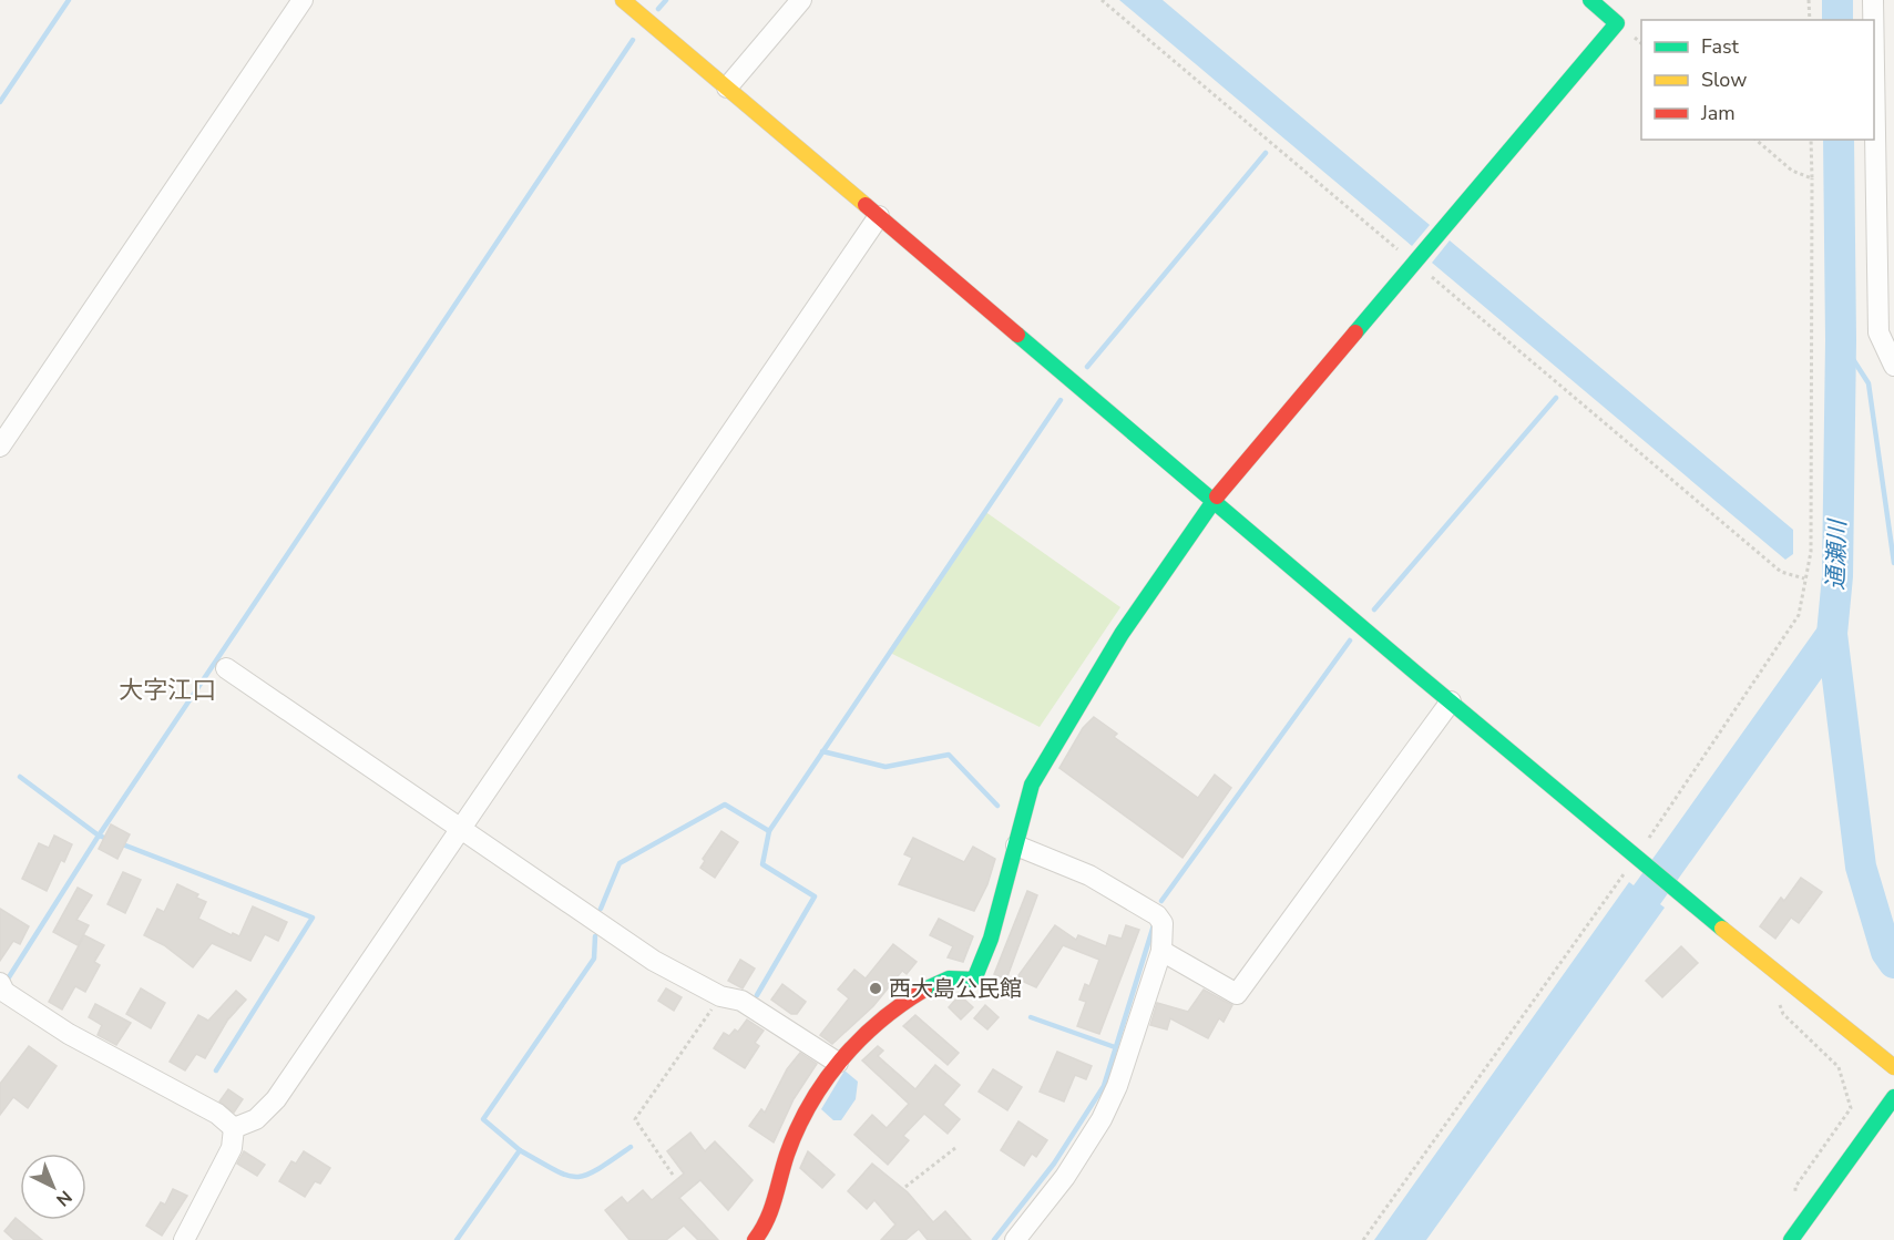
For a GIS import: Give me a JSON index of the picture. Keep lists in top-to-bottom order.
{
  "districts": ["大字江口"],
  "water": ["通瀬川"],
  "places": ["西大島公民館"],
  "legend": ["Fast", "Slow", "Jam"],
  "north": "bottom right"
}
